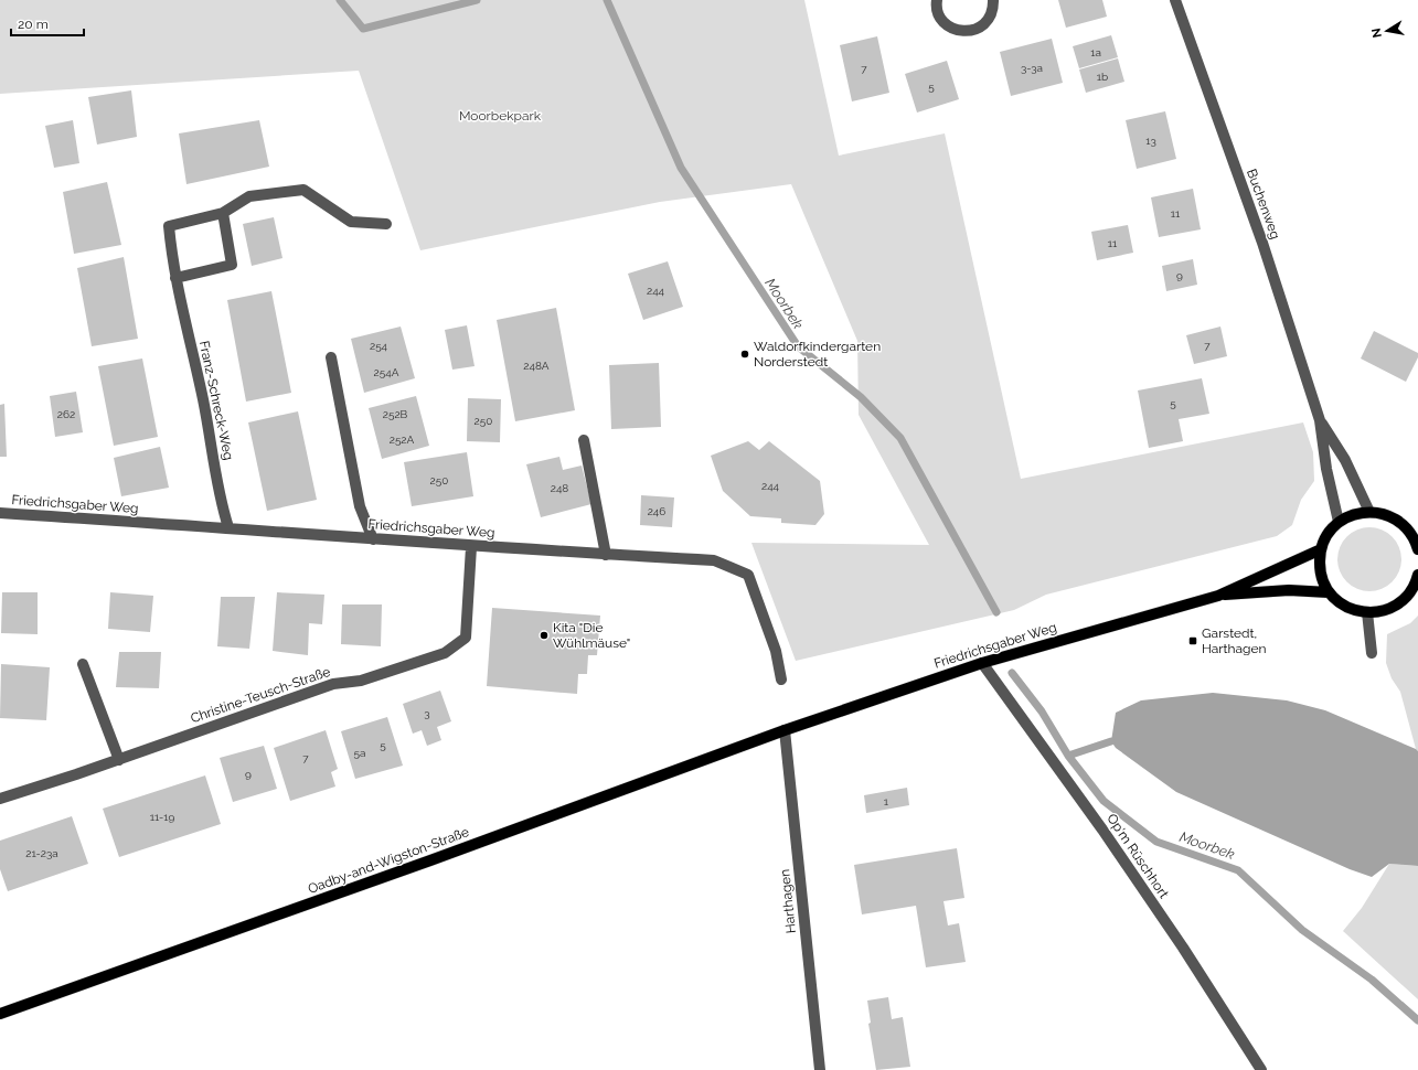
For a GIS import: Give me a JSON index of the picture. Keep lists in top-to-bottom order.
{
  "streets": {
    "main road": ["Friedrichsgaber Weg", "Oadby-and-Wigston-Straße"],
    "street": [
      "Buchenweg",
      "Franz-Schreck-Weg",
      "Christine-Teusch-Straße",
      "Op'm Rüschhort",
      "Harthagen"
    ]
  },
  "crossings": [
    ["Franz-Schreck-Weg", "Friedrichsgaber Weg"],
    ["Friedrichsgaber Weg", "Christine-Teusch-Straße"],
    ["Friedrichsgaber Weg", "Op'm Rüschhort"],
    ["Friedrichsgaber Weg", "Oadby-and-Wigston-Straße"],
    ["Friedrichsgaber Weg", "Harthagen"],
    ["Oadby-and-Wigston-Straße", "Harthagen"]
  ],
  "water": ["Moorbek"],
  "parks": ["Moorbekpark"],
  "places": {
    "other": ["Waldorfkindergarten Norderstedt", "Kita \"Die Wühlmäuse\""],
    "transit": ["Garstedt, Harthagen"]
  },
  "house_numbers": [
    "1a",
    "3-3a",
    "7",
    "1b",
    "5",
    "13",
    "11",
    "11",
    "9",
    "244",
    "254",
    "7",
    "248A",
    "254A",
    "5",
    "262",
    "252B",
    "250",
    "252A",
    "250",
    "244",
    "248",
    "246",
    "3",
    "5",
    "5a",
    "7",
    "9",
    "1",
    "11-19",
    "21-23a"
  ],
  "scale_bar": "20 m",
  "north": "left"
}
